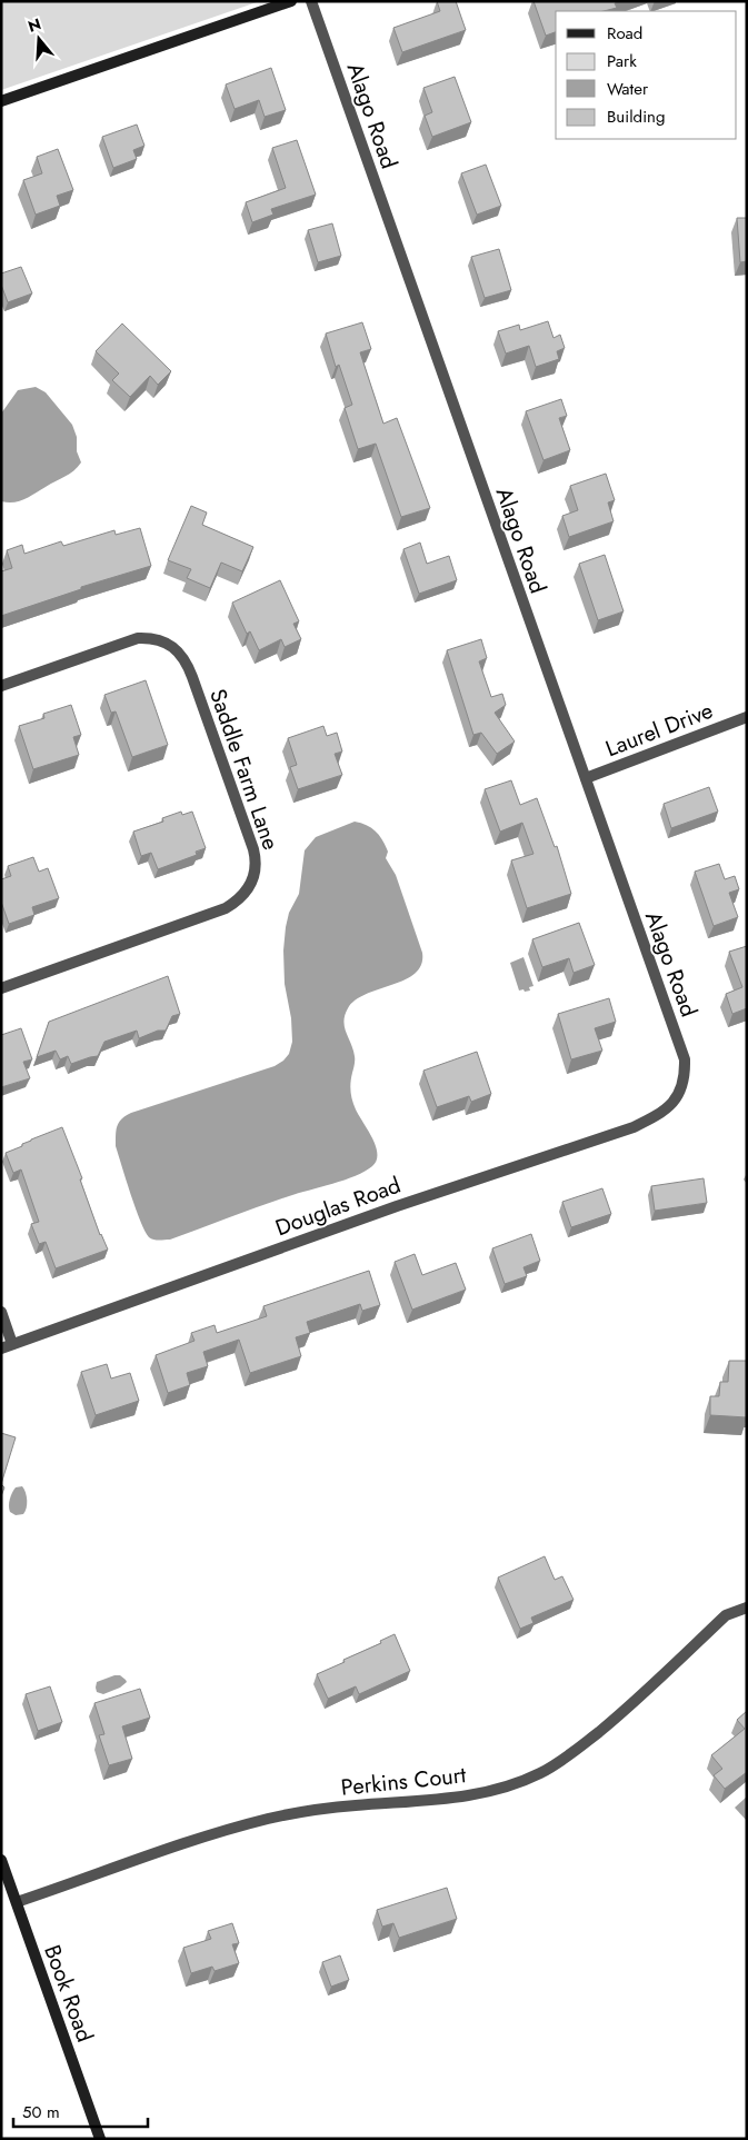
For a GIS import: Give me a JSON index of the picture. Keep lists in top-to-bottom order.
{
  "streets": {
    "street": [
      "Alago Road",
      "Laurel Drive",
      "Saddle Farm Lane",
      "Douglas Road",
      "Perkins Court",
      "Book Road"
    ]
  },
  "crossings": [
    ["Alago Road", "Laurel Drive"],
    ["Alago Road", "Douglas Road"],
    ["Perkins Court", "Book Road"]
  ],
  "legend": [
    "Road",
    "Park",
    "Water",
    "Building"
  ],
  "scale_bar": "50 m",
  "north": "top"
}
